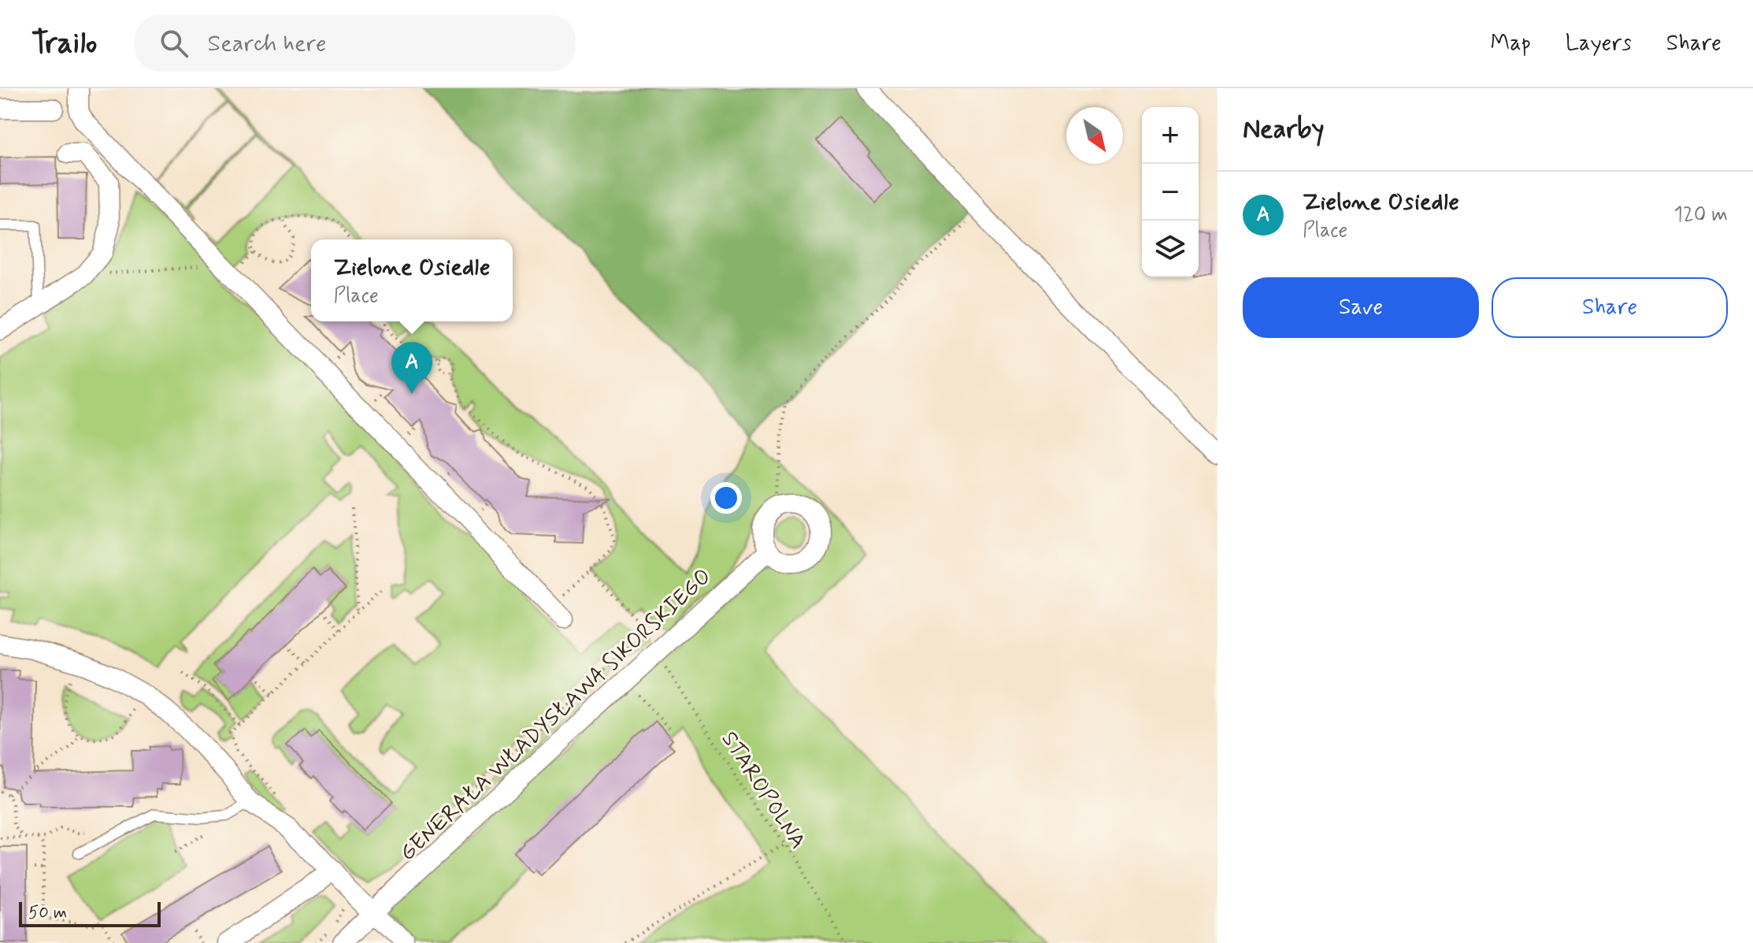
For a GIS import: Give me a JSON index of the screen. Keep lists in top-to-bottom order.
{
  "streets": {
    "street": ["GENERAŁA WŁADYSŁAWA SIKORSKIEGO"],
    "path": ["STAROPOLNA"]
  },
  "crossings": [
    ["GENERAŁA WŁADYSŁAWA SIKORSKIEGO", "STAROPOLNA"]
  ],
  "scale_bar": "50 m",
  "north": "bottom right",
  "page": {
    "header": "Trailo",
    "search": "Search here",
    "nav": ["Map", "Layers", "Share"],
    "heading": "Nearby",
    "map_buttons": ["+", "−"],
    "list": [
      {
        "mark": "A",
        "name": "Zielone Osiedle",
        "note": "Place",
        "value": "120 m"
      }
    ],
    "popup": ["Zielone Osiedle", "Place"],
    "buttons": ["Save", "Share"],
    "pins": "A",
    "scale": "50 m"
  }
}
